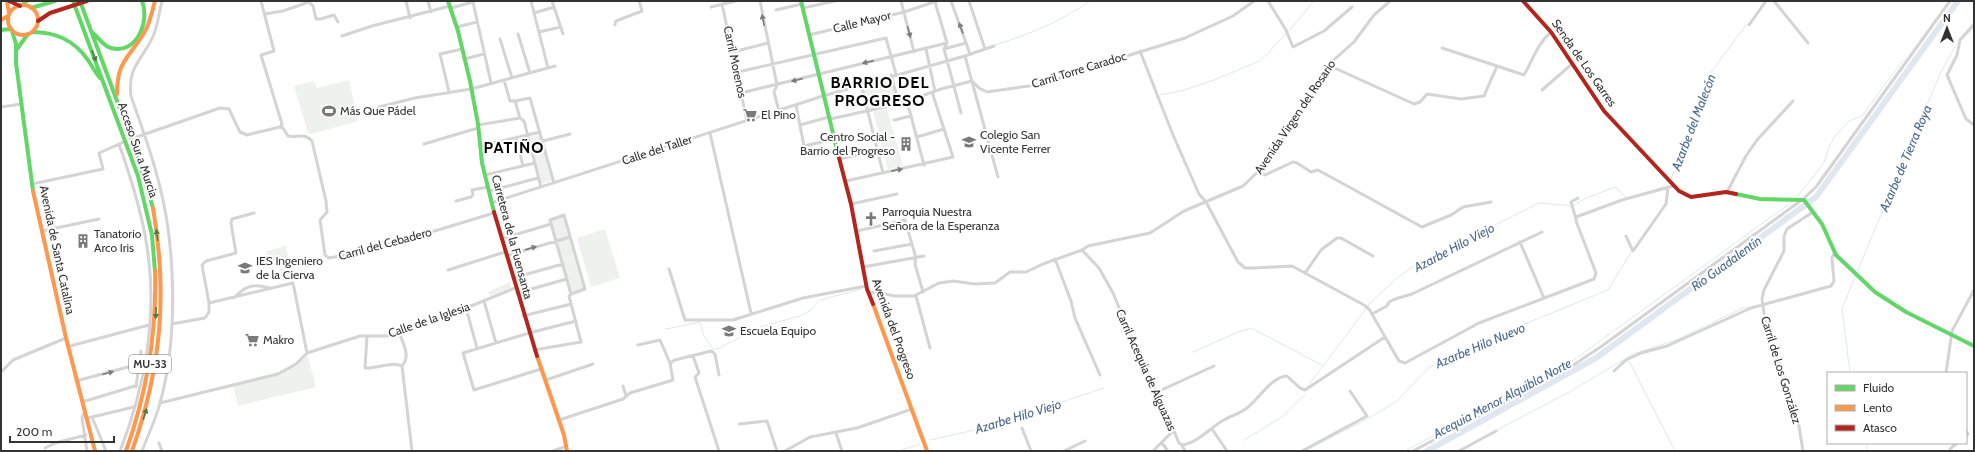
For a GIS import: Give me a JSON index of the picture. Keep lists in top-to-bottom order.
{
  "streets": {
    "main road": [
      "Senda de Los Garres",
      "Acceso Sur a Murcia",
      "Carretera de la Fuensanta",
      "Avenida de Santa Catalina",
      "Avenida del Progreso",
      "MU-33"
    ],
    "street": [
      "Calle Mayor",
      "Carril Morenos",
      "Carril Torre Caradoc",
      "Avenida Virgen del Rosario",
      "Calle del Taller",
      "Carril del Cebadero",
      "Calle de la Iglesia",
      "Carril Acequia de Alguazas",
      "Carril de Los González"
    ]
  },
  "crossings": [
    ["Calle Mayor", "Avenida del Progreso"],
    ["Carril Morenos", "Calle del Taller"],
    ["Avenida Virgen del Rosario", "Carril Acequia de Alguazas"],
    ["Calle del Taller", "Carretera de la Fuensanta"],
    ["Calle del Taller", "Avenida del Progreso"],
    ["Carretera de la Fuensanta", "Carril del Cebadero"],
    ["Carretera de la Fuensanta", "Calle de la Iglesia"]
  ],
  "districts": ["BARRIO DEL PROGRESO", "PATIÑO"],
  "water": [
    "Azarbe del Malecón",
    "Azarbe de Tierra Roya",
    "Azarbe Hilo Viejo",
    "Río Guadalentín",
    "Azarbe Hilo Nuevo",
    "Acequia Menor Alquibla Norte"
  ],
  "places": {
    "sports": ["Más Que Pádel"],
    "supermarket": ["El Pino", "Makro"],
    "school or university": ["Colegio San Vicente Ferrer", "IES Ingeniero de la Cierva", "Escuela Equipo"],
    "building": ["Centro Social - Barrio del Progreso", "Tanatorio Arco Iris"],
    "church": ["Parroquia Nuestra Señora de la Esperanza"]
  },
  "legend": ["Fluido", "Lento", "Atasco"],
  "scale_bar": "200 m",
  "north": "top"
}
